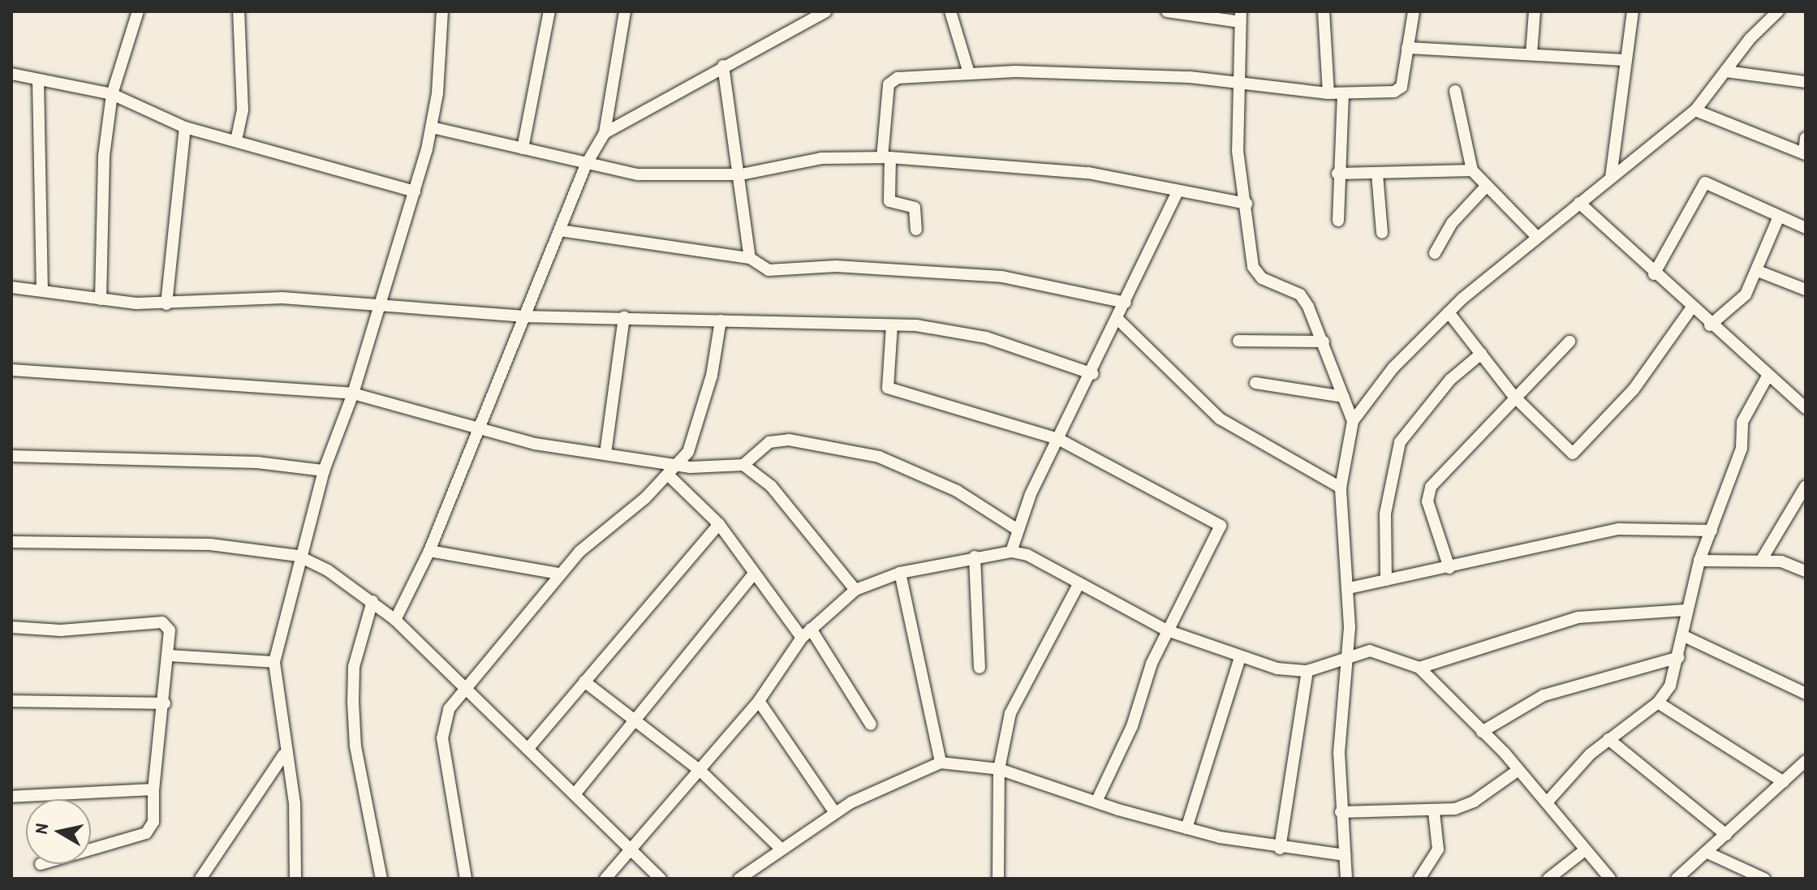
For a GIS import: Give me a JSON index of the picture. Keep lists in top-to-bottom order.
{
  "north": "left"
}
